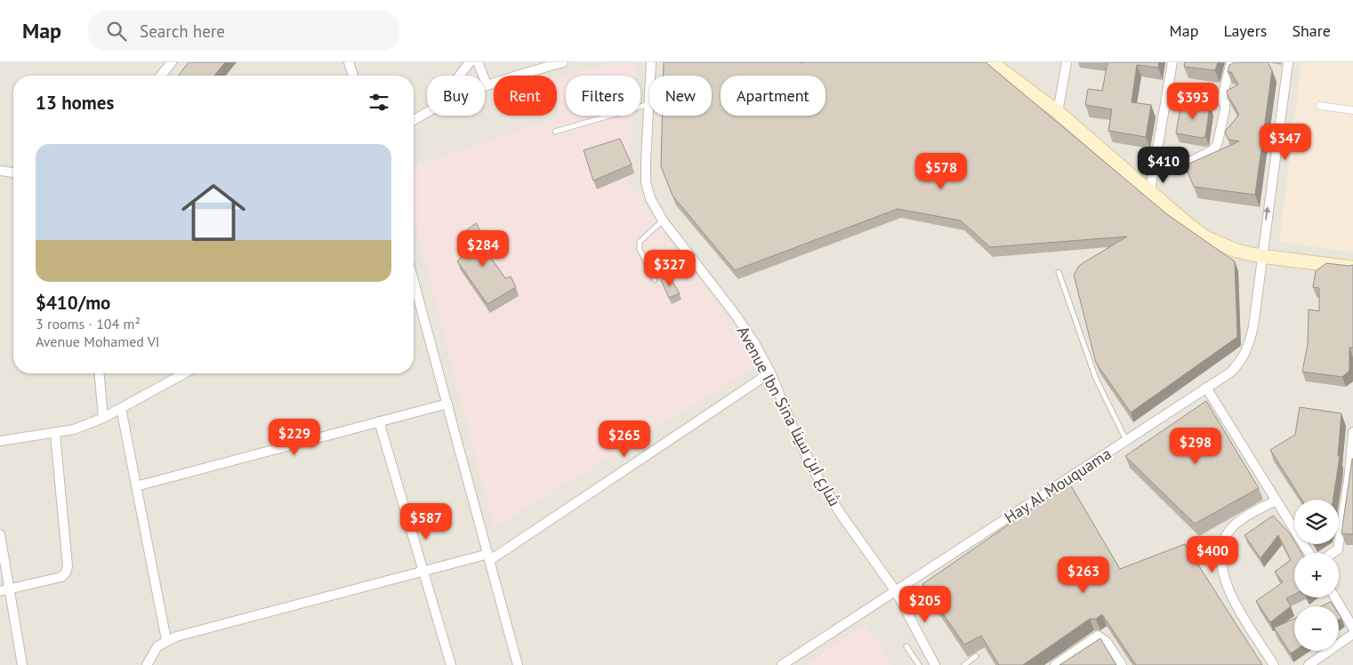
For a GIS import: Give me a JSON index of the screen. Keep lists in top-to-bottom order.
{
  "streets": {
    "street": ["Avenue Ibn Sina شارع ابن سينا", "Hay Al Mouquama"]
  },
  "crossings": [
    ["Avenue Ibn Sina شارع ابن سينا", "Hay Al Mouquama"]
  ],
  "page": {
    "header": "Map",
    "search": "Search here",
    "nav": ["Map", "Layers", "Share"],
    "chip": [
      "Buy",
      "Rent",
      "Filters",
      "New",
      "Apartment"
    ],
    "heading": "13 homes",
    "price": [
      "$393",
      "$347",
      "$410",
      "$578",
      "$284",
      "$327",
      "$229",
      "$265",
      "$298",
      "$587",
      "$400",
      "$263",
      "$205"
    ],
    "list": [
      {
        "name": "$410/mo",
        "note": "3 rooms · 104 m² · Avenue Mohamed VI"
      }
    ],
    "map_buttons": ["+", "−"]
  }
}
